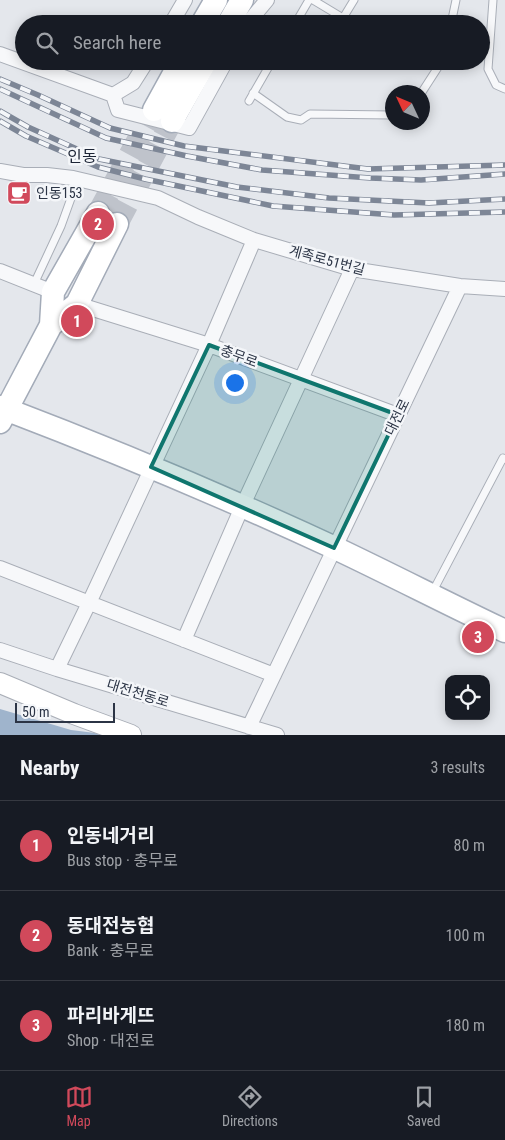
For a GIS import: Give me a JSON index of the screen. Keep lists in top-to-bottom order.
{
  "streets": {
    "street": [
      "계족로51번길",
      "충무로",
      "대전로",
      "대전천동로"
    ]
  },
  "crossings": [
    ["계족로51번길", "대전로"],
    ["충무로", "대전로"],
    ["대전로", "대전천동로"]
  ],
  "districts": ["인동"],
  "places": {
    "cafe": ["인동153"]
  },
  "scale_bar": "50 m",
  "north": "top left",
  "page": {
    "search": "Search here",
    "pins": ["2", "1", "3"],
    "scale": "50 m",
    "heading": ["Nearby", "3 results"],
    "list": [
      {
        "mark": "1",
        "name": "인동네거리",
        "note": "Bus stop · 충무로",
        "value": "80 m"
      },
      {
        "mark": "2",
        "name": "동대전농협",
        "note": "Bank · 충무로",
        "value": "100 m"
      },
      {
        "mark": "3",
        "name": "파리바게뜨",
        "note": "Shop · 대전로",
        "value": "180 m"
      }
    ],
    "nav": ["Map", "Directions", "Saved"]
  }
}
